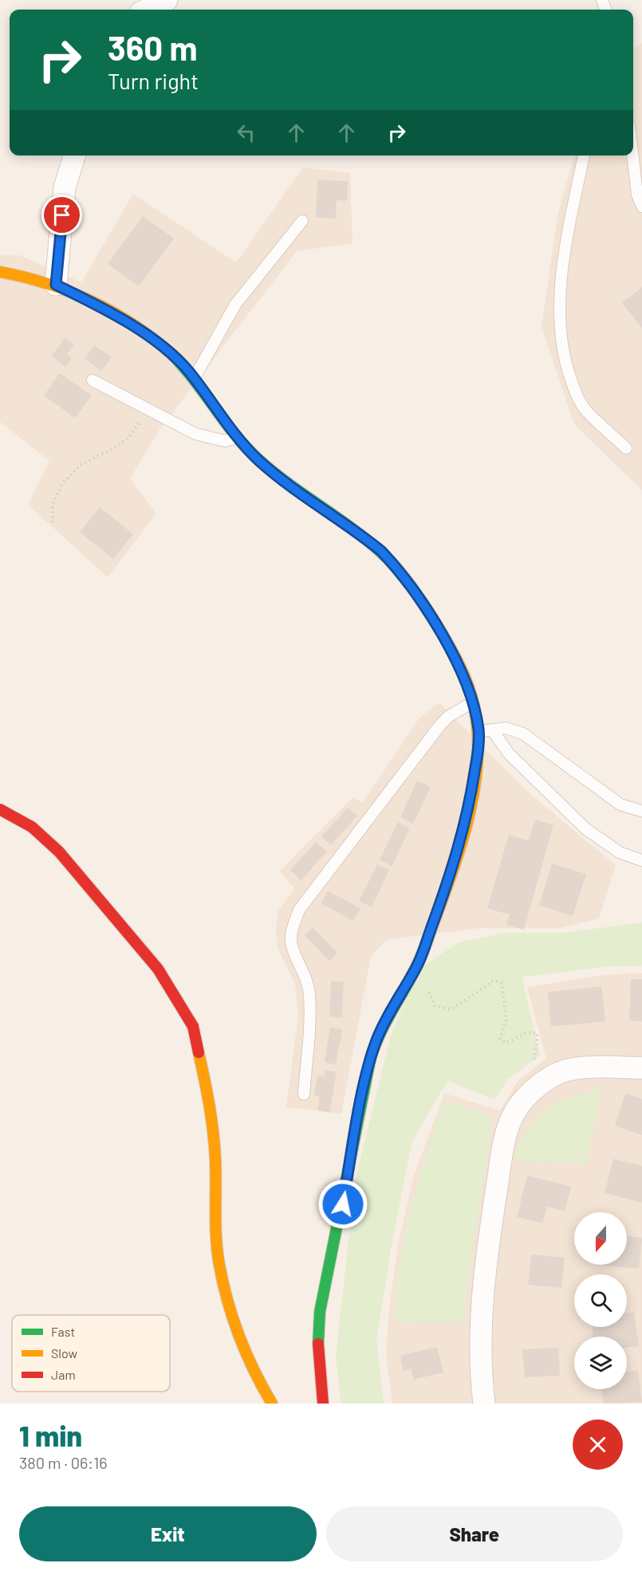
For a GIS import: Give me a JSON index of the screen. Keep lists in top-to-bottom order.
{
  "legend": ["Fast", "Slow", "Jam"],
  "north": "bottom",
  "page": {
    "turn": ["360 m", "Turn right"],
    "heading": ["1 min", "380 m · 06:16"],
    "buttons": ["Exit", "Share"]
  }
}
